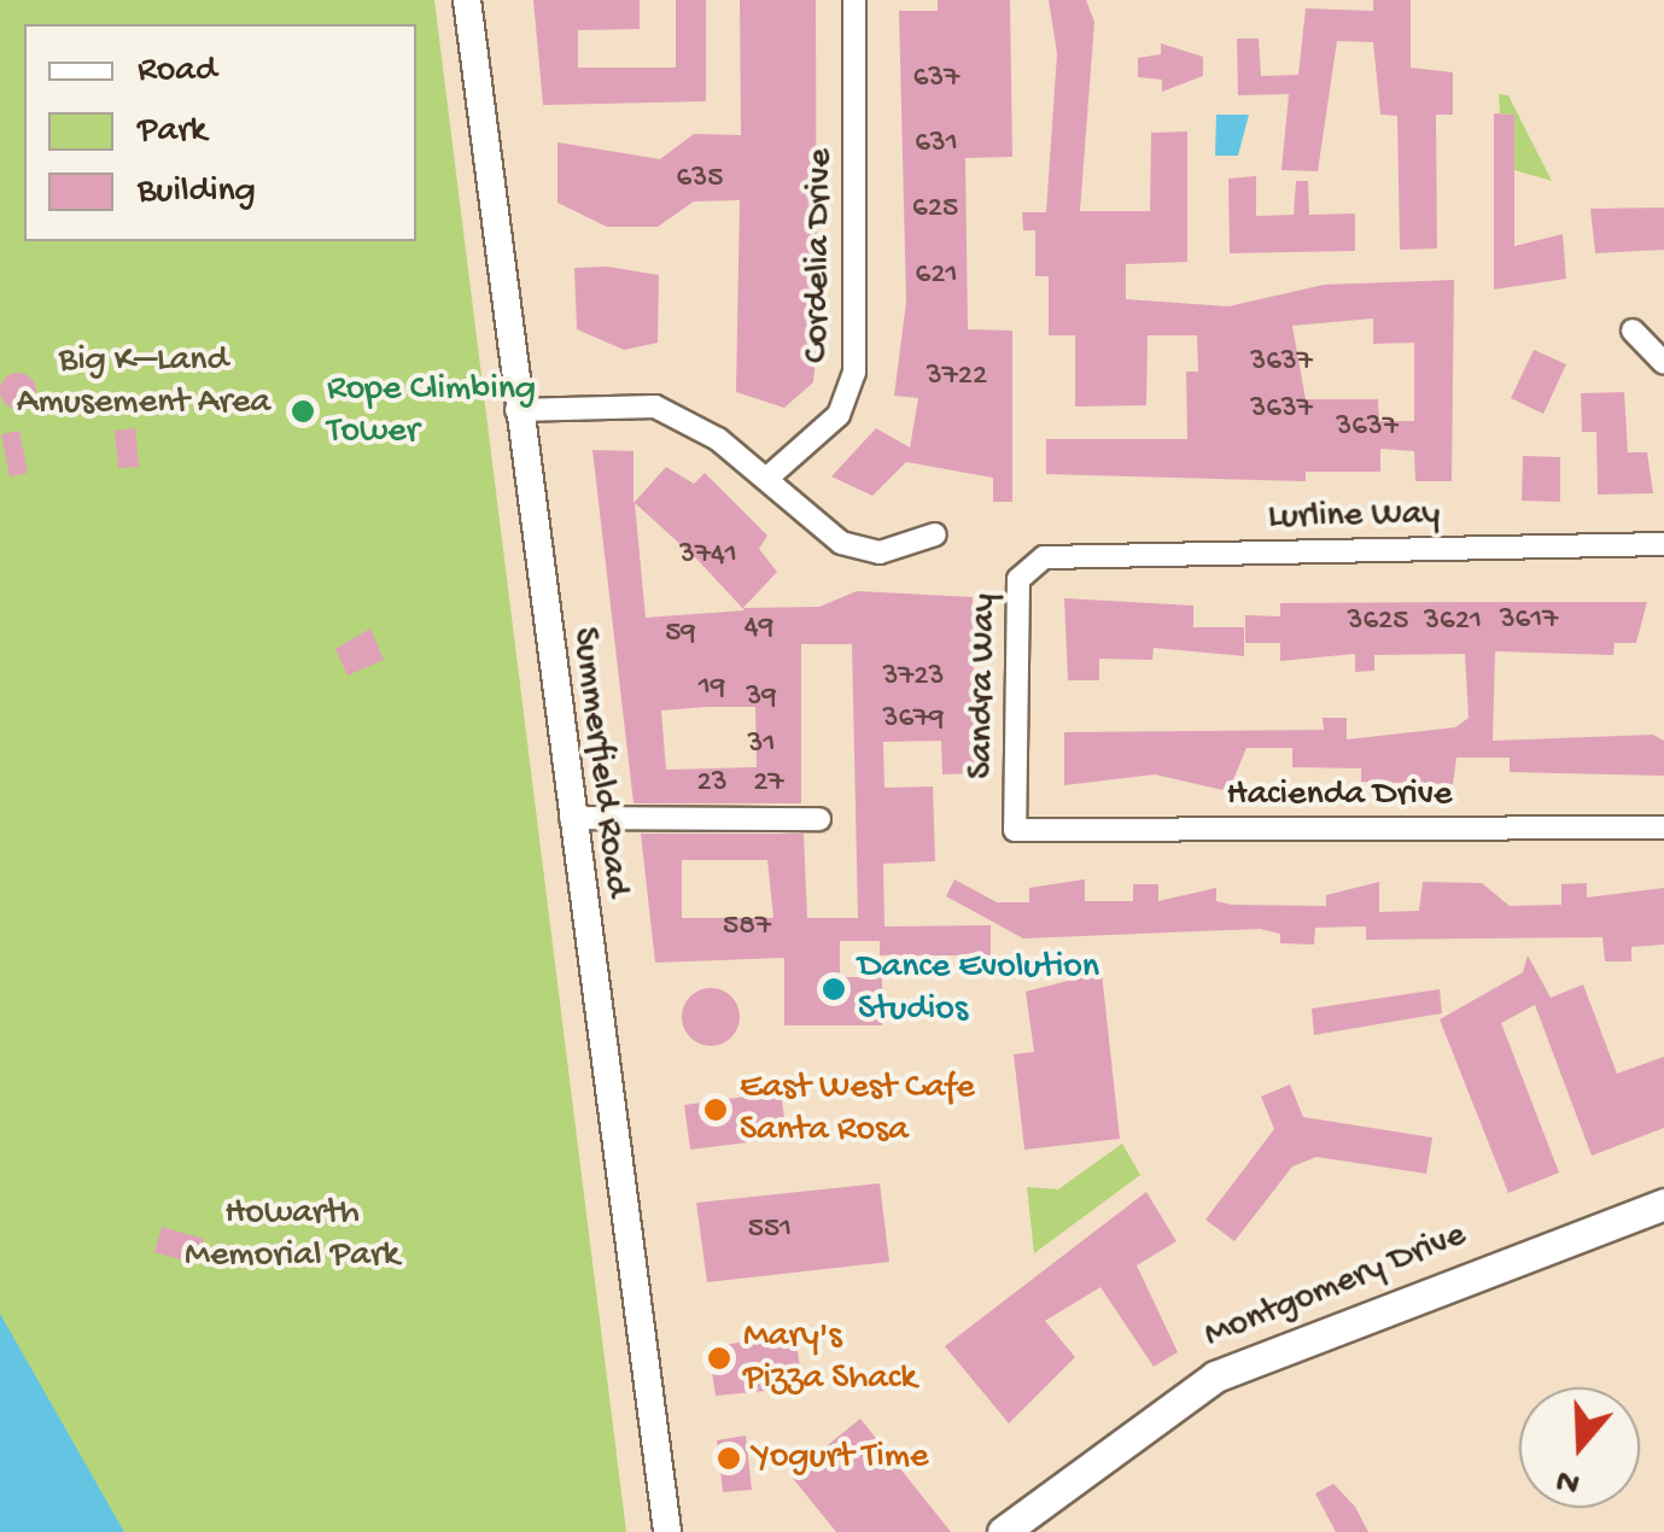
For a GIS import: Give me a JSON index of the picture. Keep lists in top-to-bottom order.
{
  "streets": {
    "main road": ["Montgomery Drive"],
    "street": [
      "Cordelia Drive",
      "Lurline Way",
      "Sandra Way",
      "Summerfield Road",
      "Hacienda Drive"
    ]
  },
  "crossings": [
    ["Lurline Way", "Sandra Way"],
    ["Sandra Way", "Hacienda Drive"]
  ],
  "parks": ["Big K–Land Amusement Area", "Howarth Memorial Park"],
  "places": [
    "Rope Climbing Tower",
    "Dance Evolution Studios",
    "East West Cafe Santa Rosa",
    "Mary's Pizza Shack",
    "Yogurt Time"
  ],
  "house_numbers": [
    "637",
    "631",
    "635",
    "625",
    "621",
    "3637",
    "3722",
    "3637",
    "3637",
    "3741",
    "3617",
    "3625",
    "3621",
    "49",
    "59",
    "3723",
    "19",
    "39",
    "3679",
    "31",
    "23",
    "27",
    "587",
    "551"
  ],
  "legend": ["Road", "Park", "Building"],
  "north": "bottom"
}
